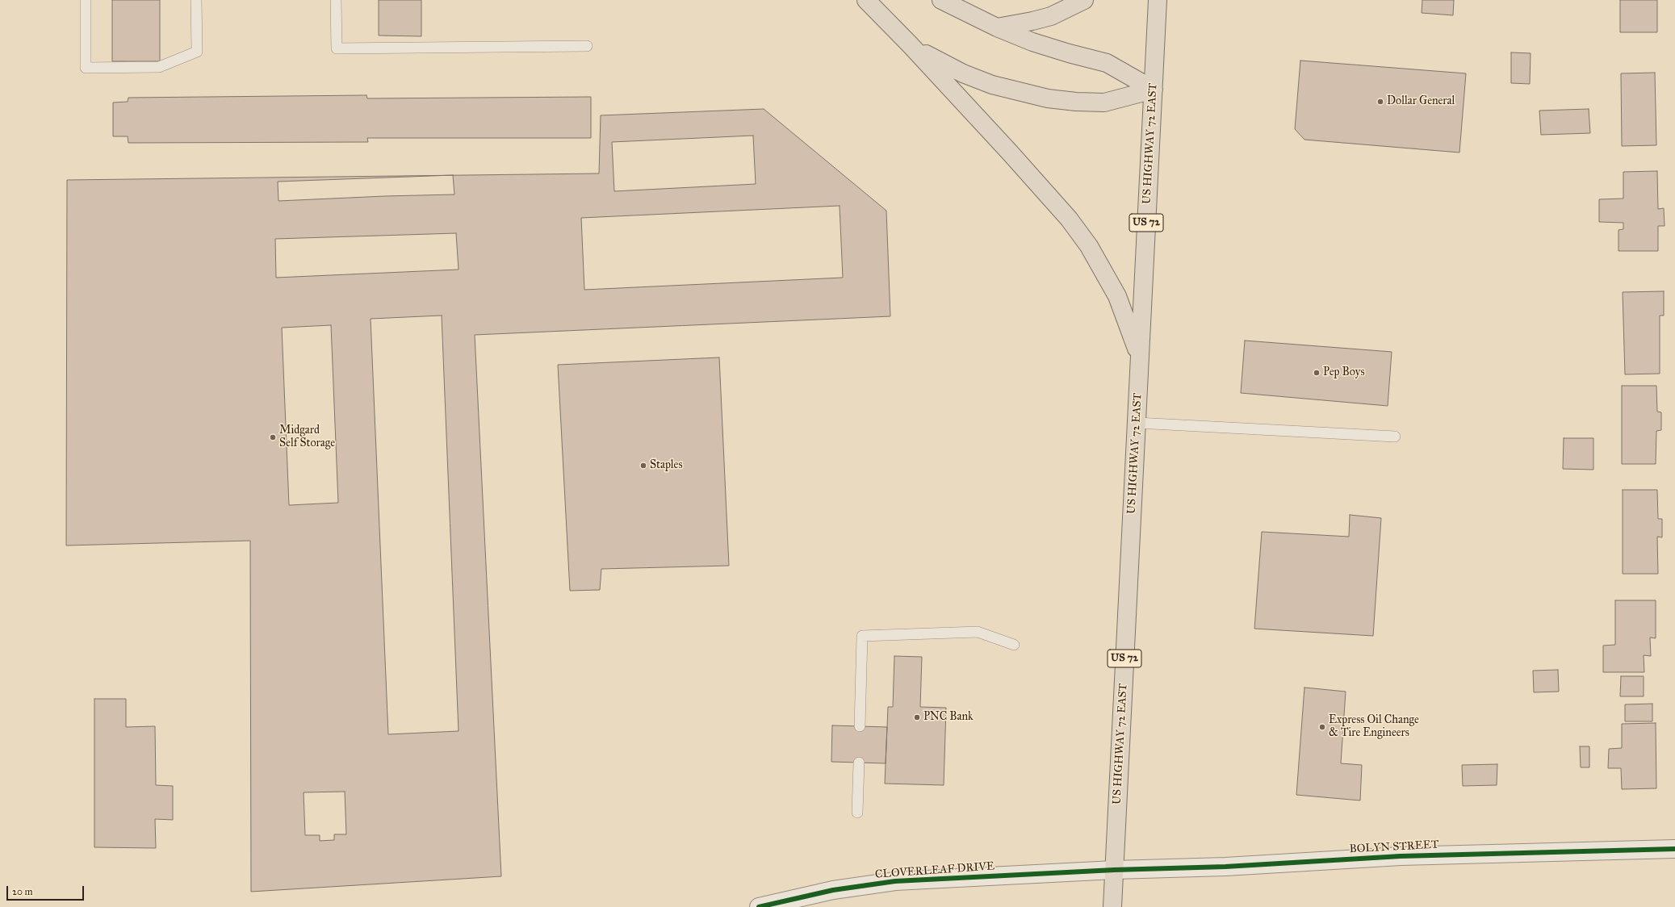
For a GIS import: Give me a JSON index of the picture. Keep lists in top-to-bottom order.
{
  "streets": {
    "highway": ["US HIGHWAY 72 EAST", "US 72"],
    "street": ["BOLYN STREET", "CLOVERLEAF DRIVE"]
  },
  "crossings": [
    ["US HIGHWAY 72 EAST", "BOLYN STREET"],
    ["US HIGHWAY 72 EAST", "CLOVERLEAF DRIVE"],
    ["BOLYN STREET", "CLOVERLEAF DRIVE"]
  ],
  "places": [
    "Dollar General",
    "Pep Boys",
    "Midgard Self Storage",
    "Staples",
    "PNC Bank",
    "Express Oil Change & Tire Engineers"
  ],
  "scale_bar": "20 m"
}
